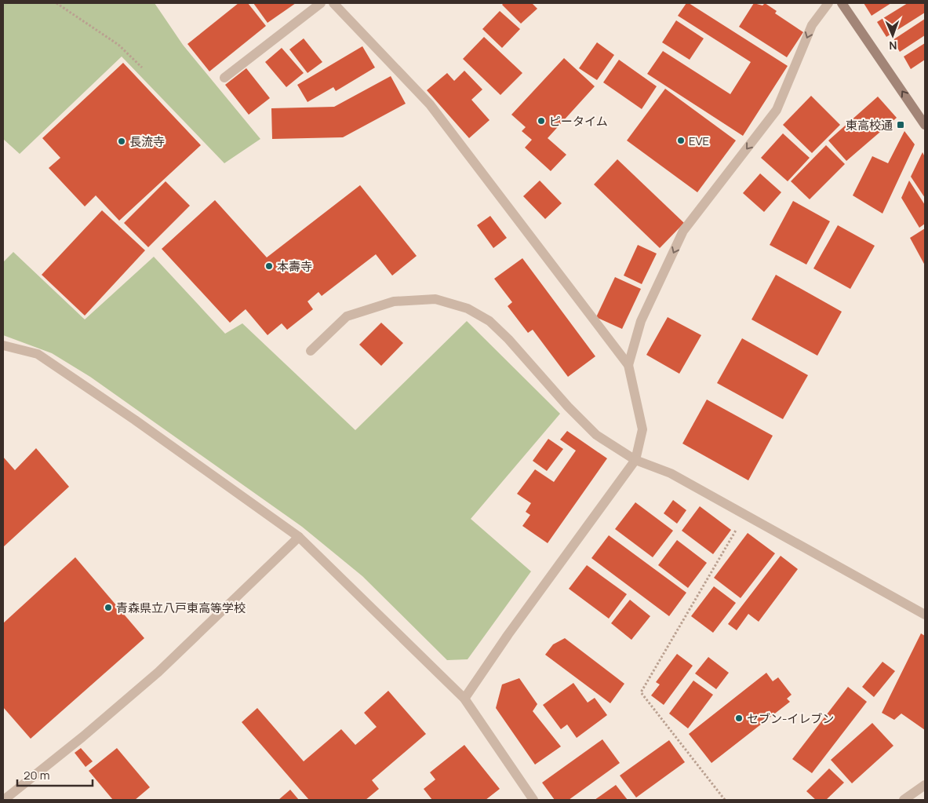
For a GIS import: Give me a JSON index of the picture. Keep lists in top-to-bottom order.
{
  "places": {
    "other": [
      "ピータイム",
      "EVE",
      "長流寺",
      "本壽寺",
      "青森県立八戸東高等学校",
      "セブン-イレブン"
    ],
    "transit": ["東高校通"]
  },
  "scale_bar": "20 m",
  "north": "bottom"
}
